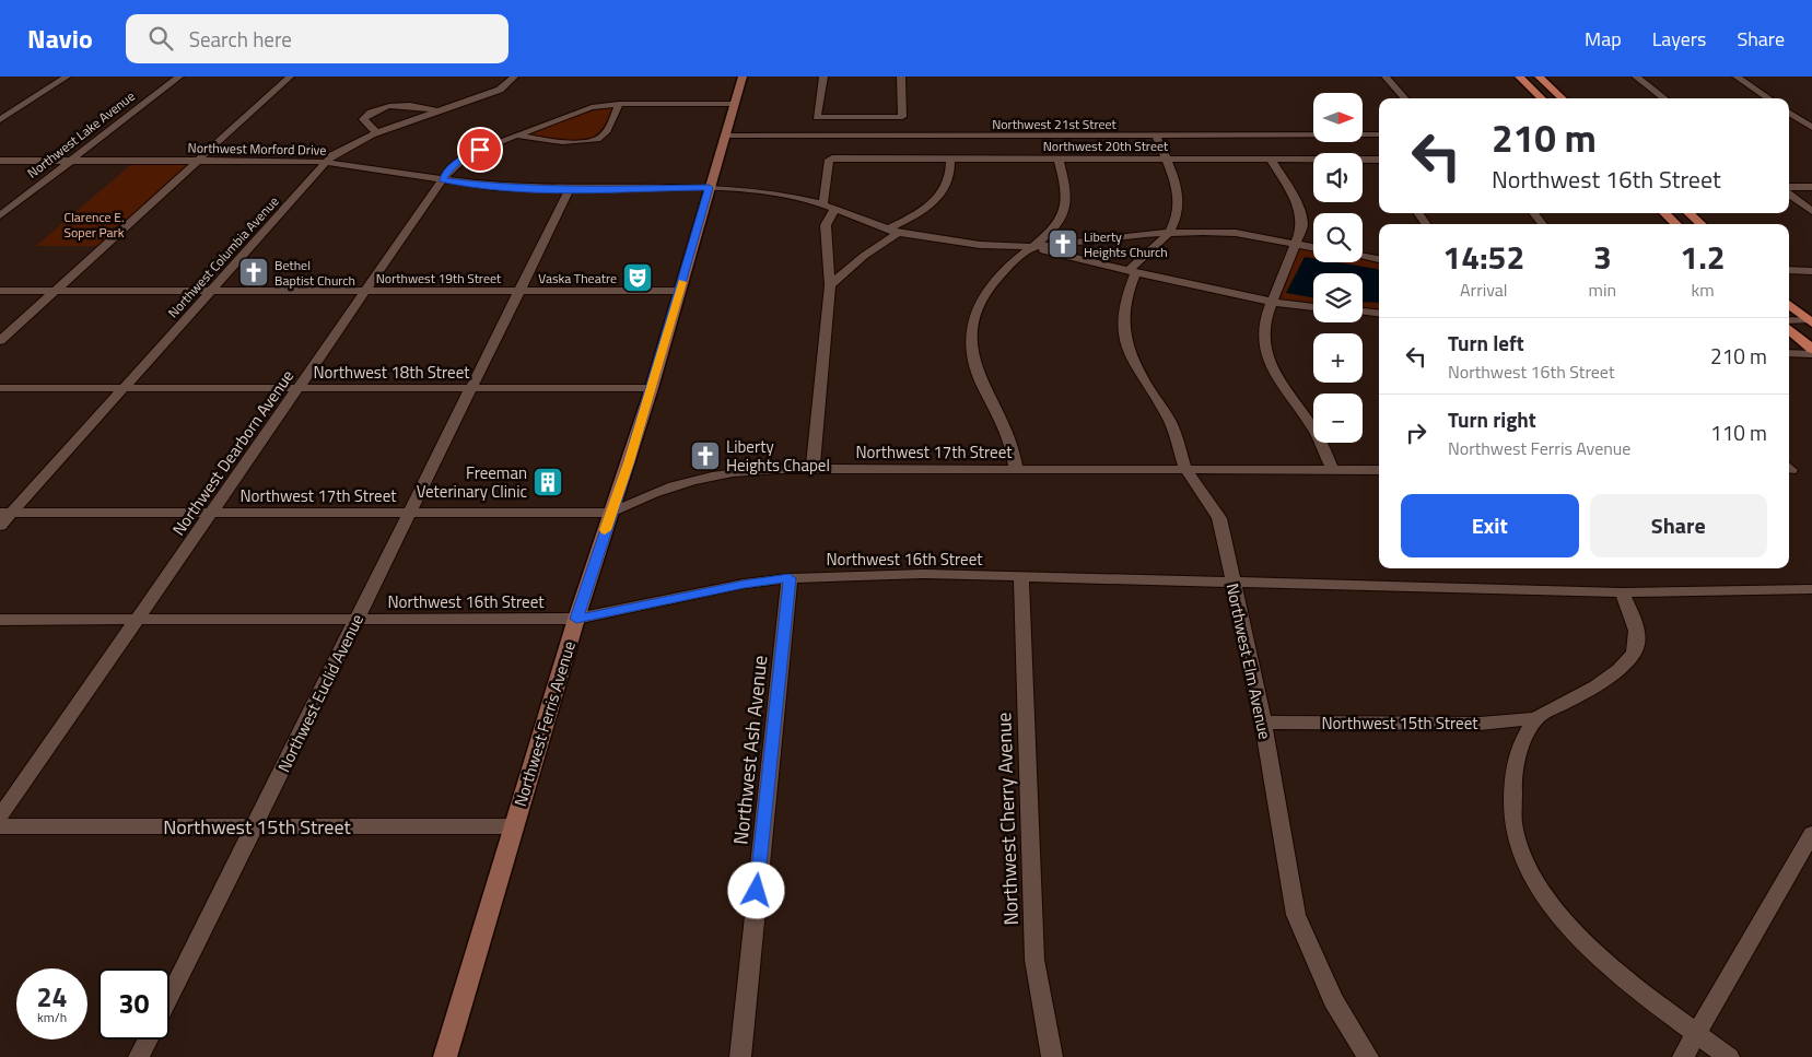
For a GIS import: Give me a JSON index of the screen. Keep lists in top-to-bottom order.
{
  "streets": {
    "main road": ["Northwest Ferris Avenue"],
    "street": [
      "Northwest 21st Street",
      "Northwest Lake Avenue",
      "Northwest 20th Street",
      "Northwest Morford Drive",
      "Northwest Columbia Avenue",
      "Northwest 19th Street",
      "Northwest 18th Street",
      "Northwest 17th Street",
      "Northwest Dearborn Avenue",
      "Northwest 16th Street",
      "Northwest Elm Avenue",
      "Northwest Euclid Avenue",
      "Northwest 15th Street",
      "Northwest Ash Avenue",
      "Northwest Cherry Avenue"
    ]
  },
  "crossings": [
    ["Northwest 21st Street", "Northwest Elm Avenue"],
    ["Northwest 21st Street", "Northwest Ferris Avenue"],
    ["Northwest Lake Avenue", "Northwest Morford Drive"],
    ["Northwest 20th Street", "Northwest Morford Drive"],
    ["Northwest 20th Street", "Northwest Elm Avenue"],
    ["Northwest Morford Drive", "Northwest Columbia Avenue"],
    ["Northwest Morford Drive", "Northwest Dearborn Avenue"],
    ["Northwest Morford Drive", "Northwest Euclid Avenue"],
    ["Northwest Morford Drive", "Northwest Ferris Avenue"],
    ["Northwest Columbia Avenue", "Northwest 19th Street"],
    ["Northwest Columbia Avenue", "Northwest 18th Street"],
    ["Northwest Columbia Avenue", "Northwest 17th Street"],
    ["Northwest 19th Street", "Northwest Dearborn Avenue"],
    ["Northwest 19th Street", "Northwest Euclid Avenue"],
    ["Northwest 19th Street", "Northwest Ferris Avenue"],
    ["Northwest 18th Street", "Northwest Dearborn Avenue"],
    ["Northwest 18th Street", "Northwest Euclid Avenue"],
    ["Northwest 18th Street", "Northwest Ferris Avenue"],
    ["Northwest 17th Street", "Northwest Dearborn Avenue"],
    ["Northwest 17th Street", "Northwest Elm Avenue"],
    ["Northwest 17th Street", "Northwest Euclid Avenue"],
    ["Northwest 17th Street", "Northwest Ferris Avenue"],
    ["Northwest Dearborn Avenue", "Northwest 16th Street"],
    ["Northwest Dearborn Avenue", "Northwest Ferris Avenue"],
    ["Northwest 16th Street", "Northwest Elm Avenue"],
    ["Northwest 16th Street", "Northwest Euclid Avenue"],
    ["Northwest 16th Street", "Northwest Ferris Avenue"],
    ["Northwest 16th Street", "Northwest Ash Avenue"],
    ["Northwest 16th Street", "Northwest Cherry Avenue"],
    ["Northwest Elm Avenue", "Northwest 15th Street"],
    ["Northwest Euclid Avenue", "Northwest 15th Street"],
    ["Northwest 15th Street", "Northwest Ferris Avenue"]
  ],
  "parks": ["Clarence E. Soper Park"],
  "places": {
    "church": ["Liberty Heights Church", "Bethel Baptist Church", "Liberty Heights Chapel"],
    "theatre": ["Vaska Theatre"],
    "building": ["Freeman Veterinary Clinic"]
  },
  "north": "right",
  "page": {
    "header": "Navio",
    "search": "Search here",
    "nav": ["Map", "Layers", "Share"],
    "map_buttons": ["+", "−"],
    "turn": ["210 m", "Northwest 16th Street"],
    "eta": [
      "14:52",
      "Arrival",
      "3",
      "min",
      "1.2",
      "km"
    ],
    "list": [
      {
        "name": "Turn left",
        "note": "Northwest 16th Street",
        "value": "210 m"
      },
      {
        "name": "Turn right",
        "note": "Northwest Ferris Avenue",
        "value": "110 m"
      }
    ],
    "buttons": ["Exit", "Share"],
    "speed": "24 km/h",
    "limit": "30"
  }
}
